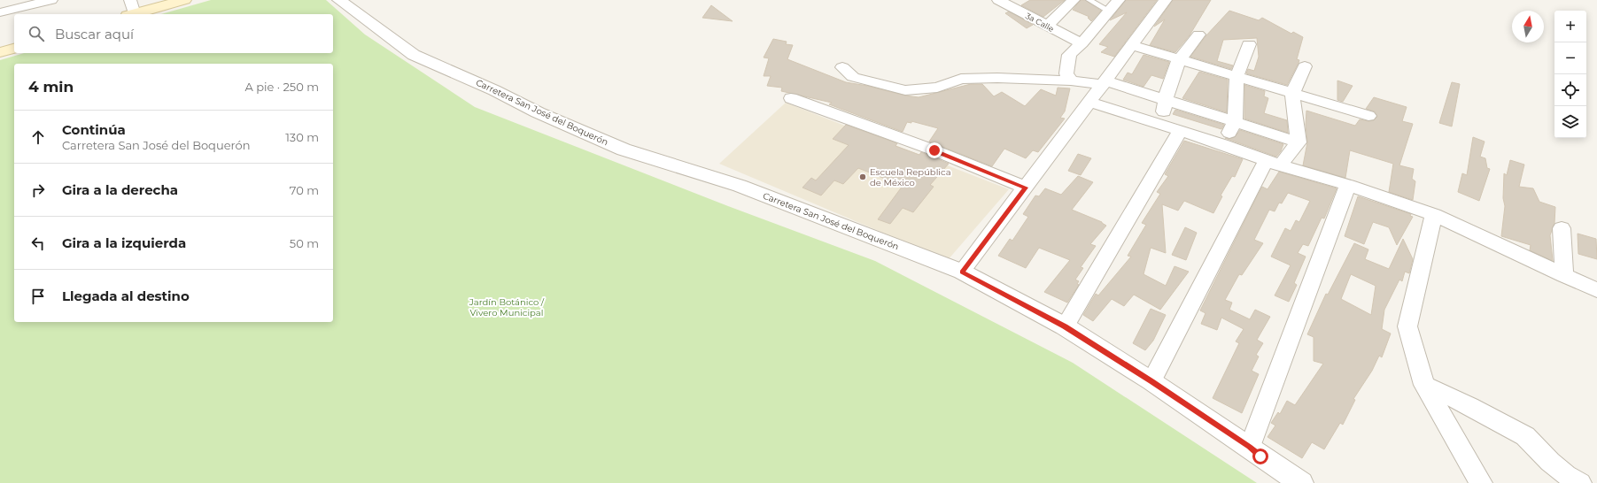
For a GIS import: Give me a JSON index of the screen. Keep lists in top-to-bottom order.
{
  "streets": {
    "street": ["3a Calle", "Carretera San José del Boquerón"]
  },
  "parks": ["Jardín Botánico / Vivero Municipal"],
  "places": ["Escuela República de México"],
  "north": "top",
  "page": {
    "map_buttons": ["+", "−"],
    "search": "Buscar aquí",
    "heading": ["4 min", "A pie · 250 m"],
    "list": [
      ["Continúa", "Carretera San José del Boquerón", "130 m"],
      ["Gira a la derecha", "70 m"],
      ["Gira a la izquierda", "50 m"],
      "Llegada al destino"
    ]
  }
}
